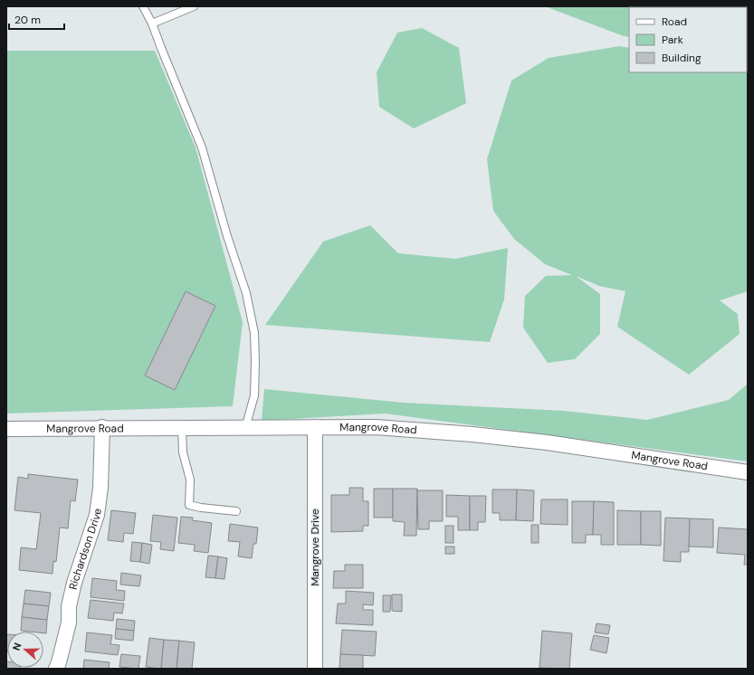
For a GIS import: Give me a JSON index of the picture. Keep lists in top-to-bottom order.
{
  "streets": {
    "street": ["Mangrove Road", "Mangrove Drive", "Richardson Drive"]
  },
  "crossings": [
    ["Mangrove Road", "Mangrove Drive"],
    ["Mangrove Road", "Richardson Drive"]
  ],
  "legend": ["Road", "Park", "Building"],
  "scale_bar": "20 m",
  "north": "left"
}
